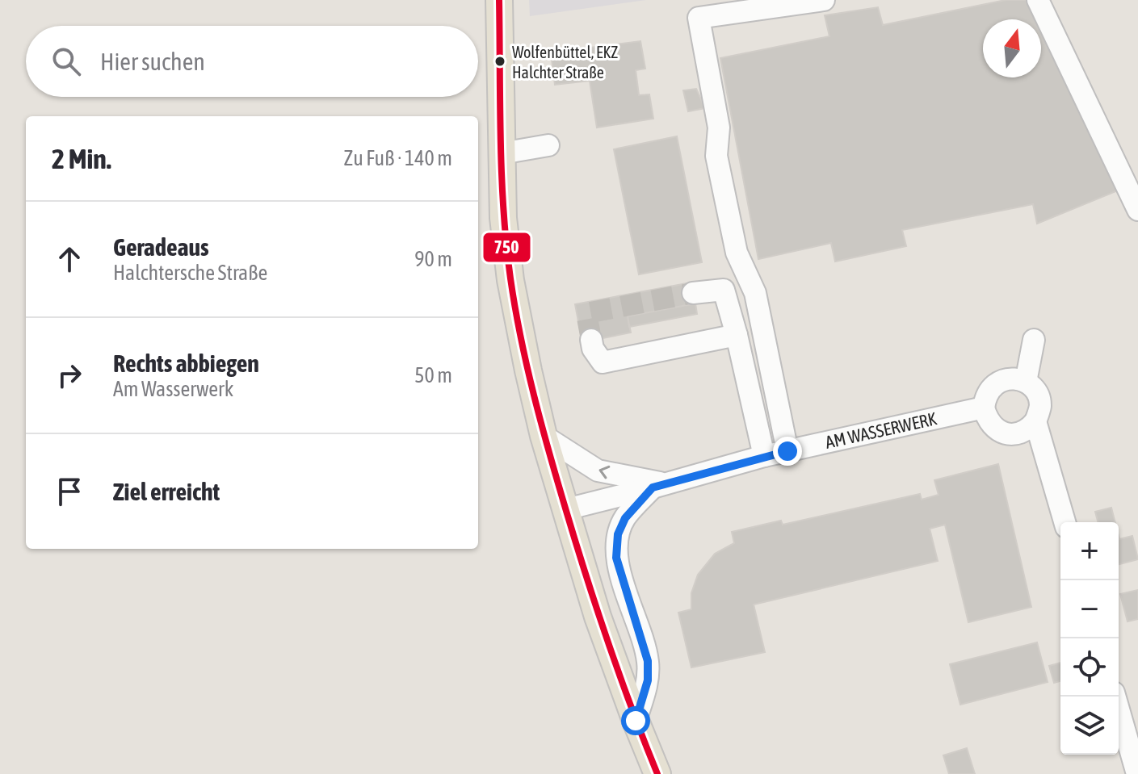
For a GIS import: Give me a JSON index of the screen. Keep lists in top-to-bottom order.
{
  "streets": {
    "street": ["AM WASSERWERK"]
  },
  "places": ["Wolfenbüttel, EKZ Halchter Straße"],
  "lines": ["transit line 750"],
  "north": "top",
  "page": {
    "search": "Hier suchen",
    "heading": ["2 Min.", "Zu Fuß · 140 m"],
    "list": [
      ["Geradeaus", "Halchtersche Straße", "90 m"],
      ["Rechts abbiegen", "Am Wasserwerk", "50 m"],
      "Ziel erreicht"
    ],
    "map_buttons": ["+", "−"]
  }
}
